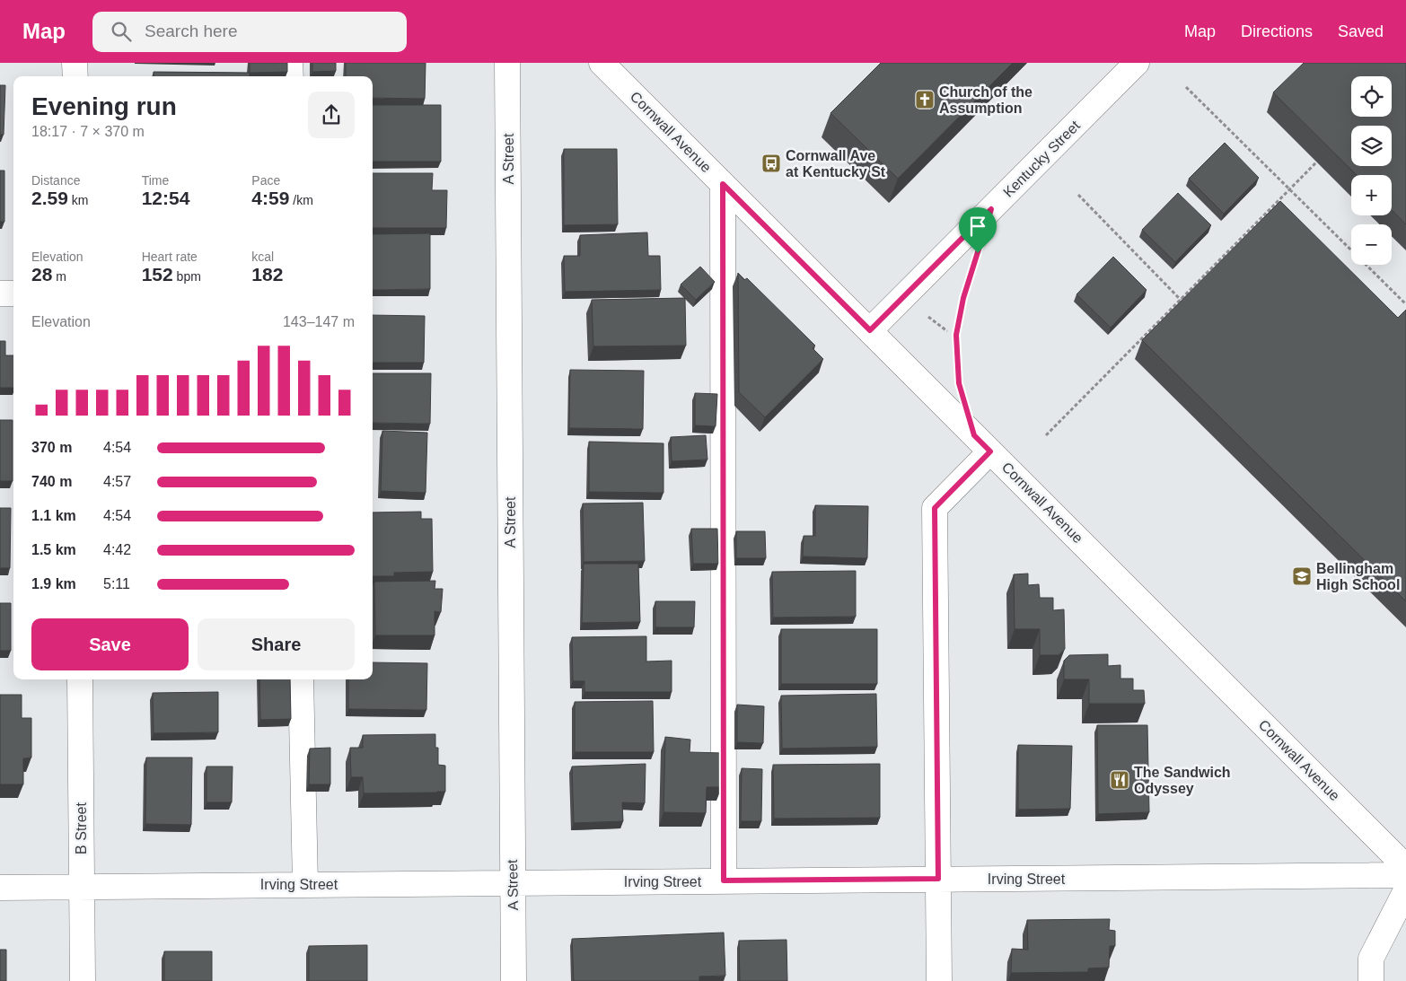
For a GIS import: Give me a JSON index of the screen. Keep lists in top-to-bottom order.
{
  "streets": {
    "street": [
      "Cornwall Avenue",
      "A Street",
      "Kentucky Street",
      "B Street",
      "Irving Street"
    ]
  },
  "crossings": [
    ["Cornwall Avenue", "Kentucky Street"],
    ["A Street", "Irving Street"],
    ["B Street", "Irving Street"]
  ],
  "places": {
    "church": ["Church of the Assumption"],
    "bus stop": ["Cornwall Ave at Kentucky St"],
    "school or university": ["Bellingham High School"],
    "restaurant": ["The Sandwich Odyssey"]
  },
  "page": {
    "header": "Map",
    "search": "Search here",
    "nav": ["Map", "Directions", "Saved"],
    "map_buttons": ["+", "−"],
    "heading": ["Evening run", "18:17 · 7 × 370 m"],
    "stats": [
      ["Distance", "2.59 km"],
      ["Time", "12:54"],
      ["Pace", "4:59 /km"],
      ["Elevation", "28 m"],
      ["Heart rate", "152 bpm"],
      ["kcal", "182"]
    ],
    "chart": ["Elevation", "143–147 m"],
    "list": [
      {
        "name": "370 m",
        "note": "4:54"
      },
      {
        "name": "740 m",
        "note": "4:57"
      },
      {
        "name": "1.1 km",
        "note": "4:54"
      },
      {
        "name": "1.5 km",
        "note": "4:42"
      },
      {
        "name": "1.9 km",
        "note": "5:11"
      }
    ],
    "buttons": ["Save", "Share"]
  }
}
